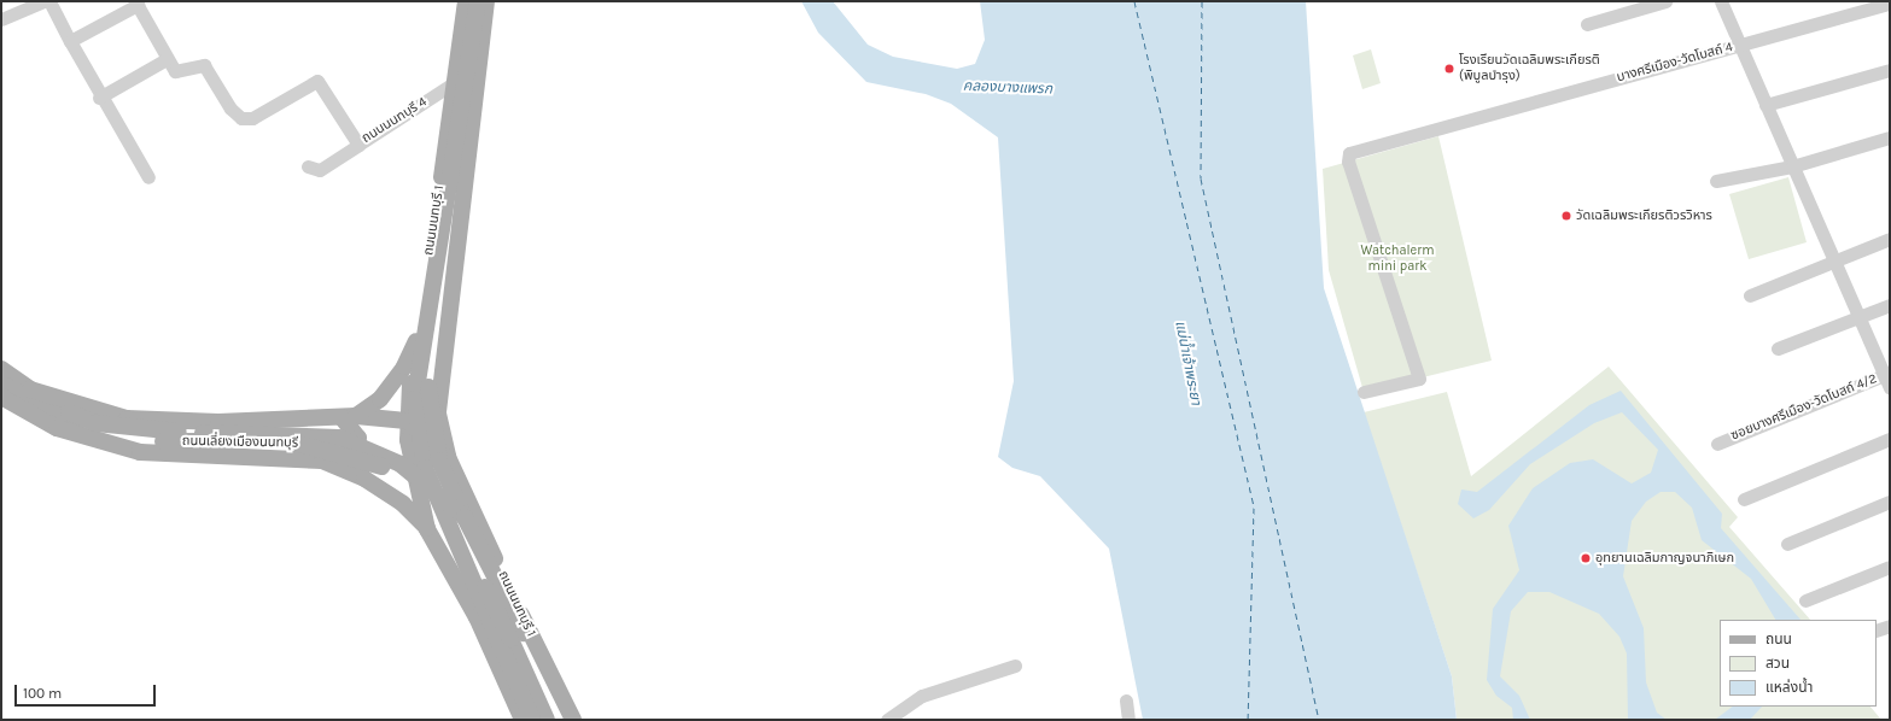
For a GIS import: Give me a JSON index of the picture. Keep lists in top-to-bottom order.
{
  "streets": {
    "main road": ["ถนนนนทบุรี 1", "ถนนเลี่ยงเมืองนนทบุรี"],
    "street": ["บางศรีเมือง-วัดโบสถ์ 4", "ถนนนนทบุรี 4", "ซอยบางศรีเมือง-วัดโบสถ์ 4/2"]
  },
  "crossings": [
    ["ถนนนนทบุรี 4", "ถนนนนทบุรี 1"],
    ["ถนนนนทบุรี 1", "ถนนเลี่ยงเมืองนนทบุรี"]
  ],
  "water": ["คลองบางแพรก", "แม่น้ำเจ้าพระยา"],
  "parks": ["Watchalerm mini park"],
  "places": ["โรงเรียนวัดเฉลิมพระเกียรติ (พิบูลบำรุง)", "วัดเฉลิมพระเกียรติวรวิหาร", "อุทยานเฉลิมกาญจนาภิเษก"],
  "legend": ["ถนน", "สวน", "แหล่งน้ำ"],
  "scale_bar": "100 m"
}
